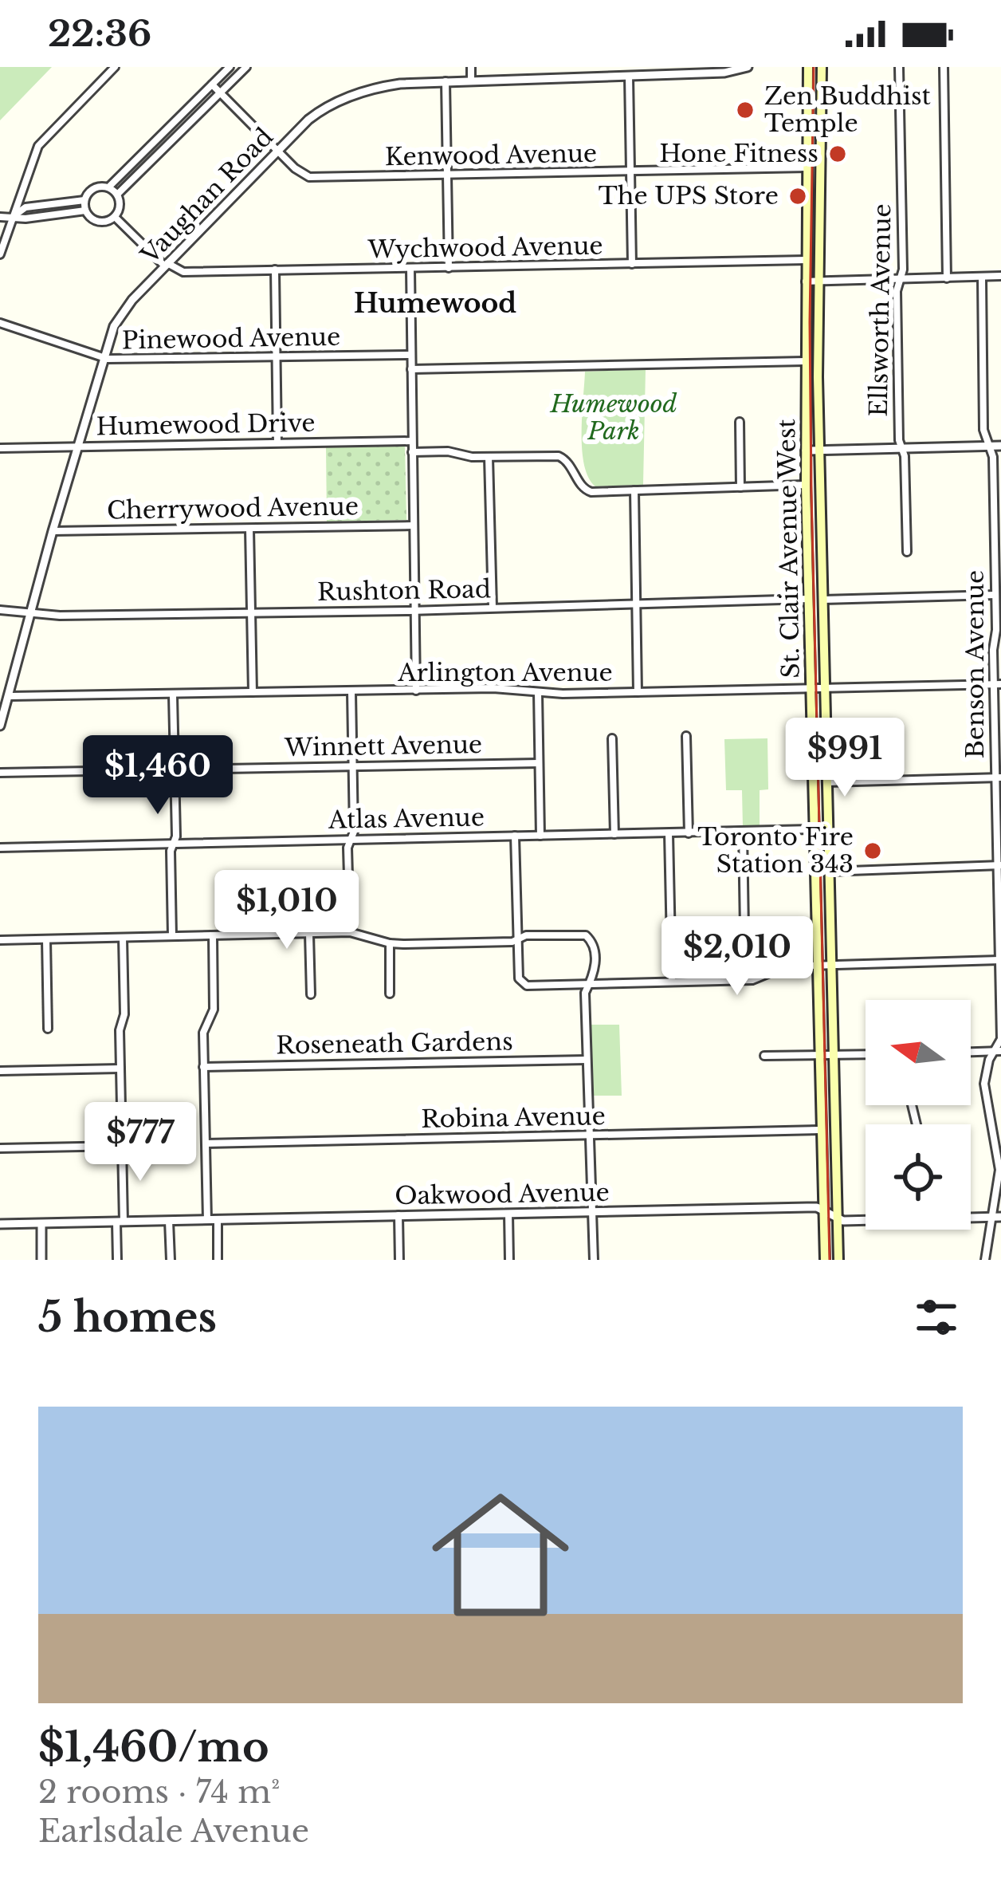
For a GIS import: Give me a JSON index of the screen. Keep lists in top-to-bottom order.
{
  "streets": {
    "main road": ["St. Clair Avenue West"],
    "street": [
      "Kenwood Avenue",
      "Vaughan Road",
      "Wychwood Avenue",
      "Ellsworth Avenue",
      "Pinewood Avenue",
      "Humewood Drive",
      "Cherrywood Avenue",
      "Rushton Road",
      "Benson Avenue",
      "Arlington Avenue",
      "Winnett Avenue",
      "Atlas Avenue",
      "Roseneath Gardens",
      "Robina Avenue",
      "Oakwood Avenue"
    ]
  },
  "crossings": [
    ["Kenwood Avenue", "Vaughan Road"],
    ["Kenwood Avenue", "St. Clair Avenue West"],
    ["Vaughan Road", "Wychwood Avenue"],
    ["Vaughan Road", "Pinewood Avenue"],
    ["Vaughan Road", "Humewood Drive"],
    ["Vaughan Road", "Cherrywood Avenue"],
    ["Vaughan Road", "Rushton Road"],
    ["Vaughan Road", "Arlington Avenue"],
    ["Wychwood Avenue", "St. Clair Avenue West"],
    ["St. Clair Avenue West", "Rushton Road"],
    ["St. Clair Avenue West", "Arlington Avenue"],
    ["St. Clair Avenue West", "Atlas Avenue"],
    ["St. Clair Avenue West", "Robina Avenue"],
    ["St. Clair Avenue West", "Oakwood Avenue"],
    ["Benson Avenue", "Arlington Avenue"]
  ],
  "districts": ["Humewood"],
  "parks": ["Humewood Park"],
  "places": [
    "Zen Buddhist Temple",
    "Hone Fitness",
    "The UPS Store",
    "Toronto Fire Station 343"
  ],
  "north": "left",
  "page": {
    "status": "22:36",
    "price": [
      "$991",
      "$1,460",
      "$1,010",
      "$2,010",
      "$777"
    ],
    "heading": "5 homes",
    "list": [
      {
        "name": "$1,460/mo",
        "note": "2 rooms · 74 m² · Earlsdale Avenue"
      }
    ]
  }
}
